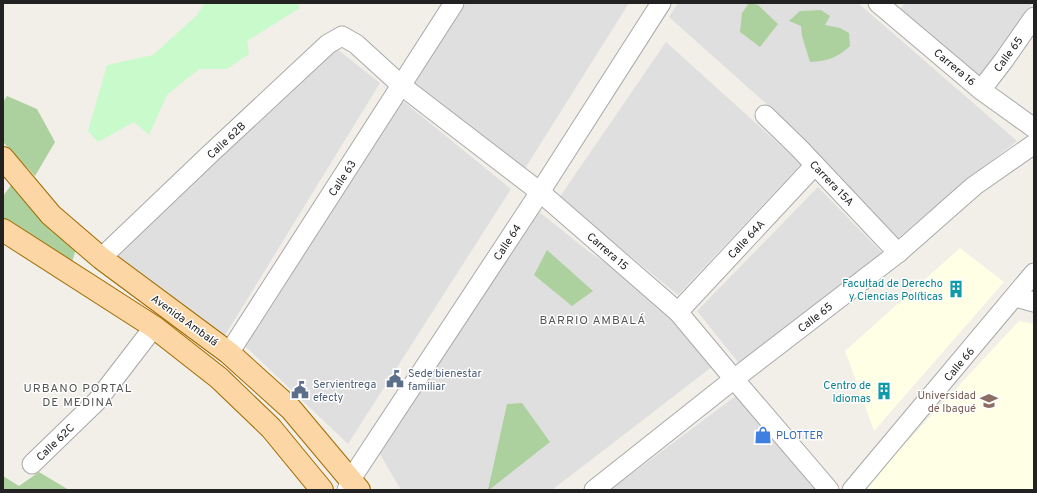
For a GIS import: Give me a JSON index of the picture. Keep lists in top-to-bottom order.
{
  "streets": {
    "main road": ["Avenida Ambalá"],
    "street": [
      "Calle 65",
      "Carrera 16",
      "Calle 62B",
      "Calle 63",
      "Carrera 15A",
      "Calle 64A",
      "Calle 64",
      "Carrera 15",
      "Calle 66",
      "Calle 62C"
    ]
  },
  "crossings": [
    ["Calle 65", "Carrera 16"],
    ["Calle 65", "Carrera 15A"],
    ["Calle 65", "Carrera 15"],
    ["Calle 62B", "Carrera 15"],
    ["Calle 62B", "Avenida Ambalá"],
    ["Calle 63", "Carrera 15"],
    ["Calle 63", "Avenida Ambalá"],
    ["Carrera 15A", "Calle 64A"],
    ["Calle 64A", "Carrera 15"],
    ["Calle 64", "Carrera 15"],
    ["Calle 64", "Avenida Ambalá"]
  ],
  "districts": ["BARRIO AMBALÁ", "URBANO PORTAL DE MEDINA"],
  "places": {
    "building": ["Facultad de Derecho y Ciencias Políticas", "Centro de Idiomas"],
    "public building": ["Sede bienestar familiar", "Servientrega efecty"],
    "school or university": ["Universidad de Ibagué"],
    "shop": ["PLOTTER"]
  }
}
